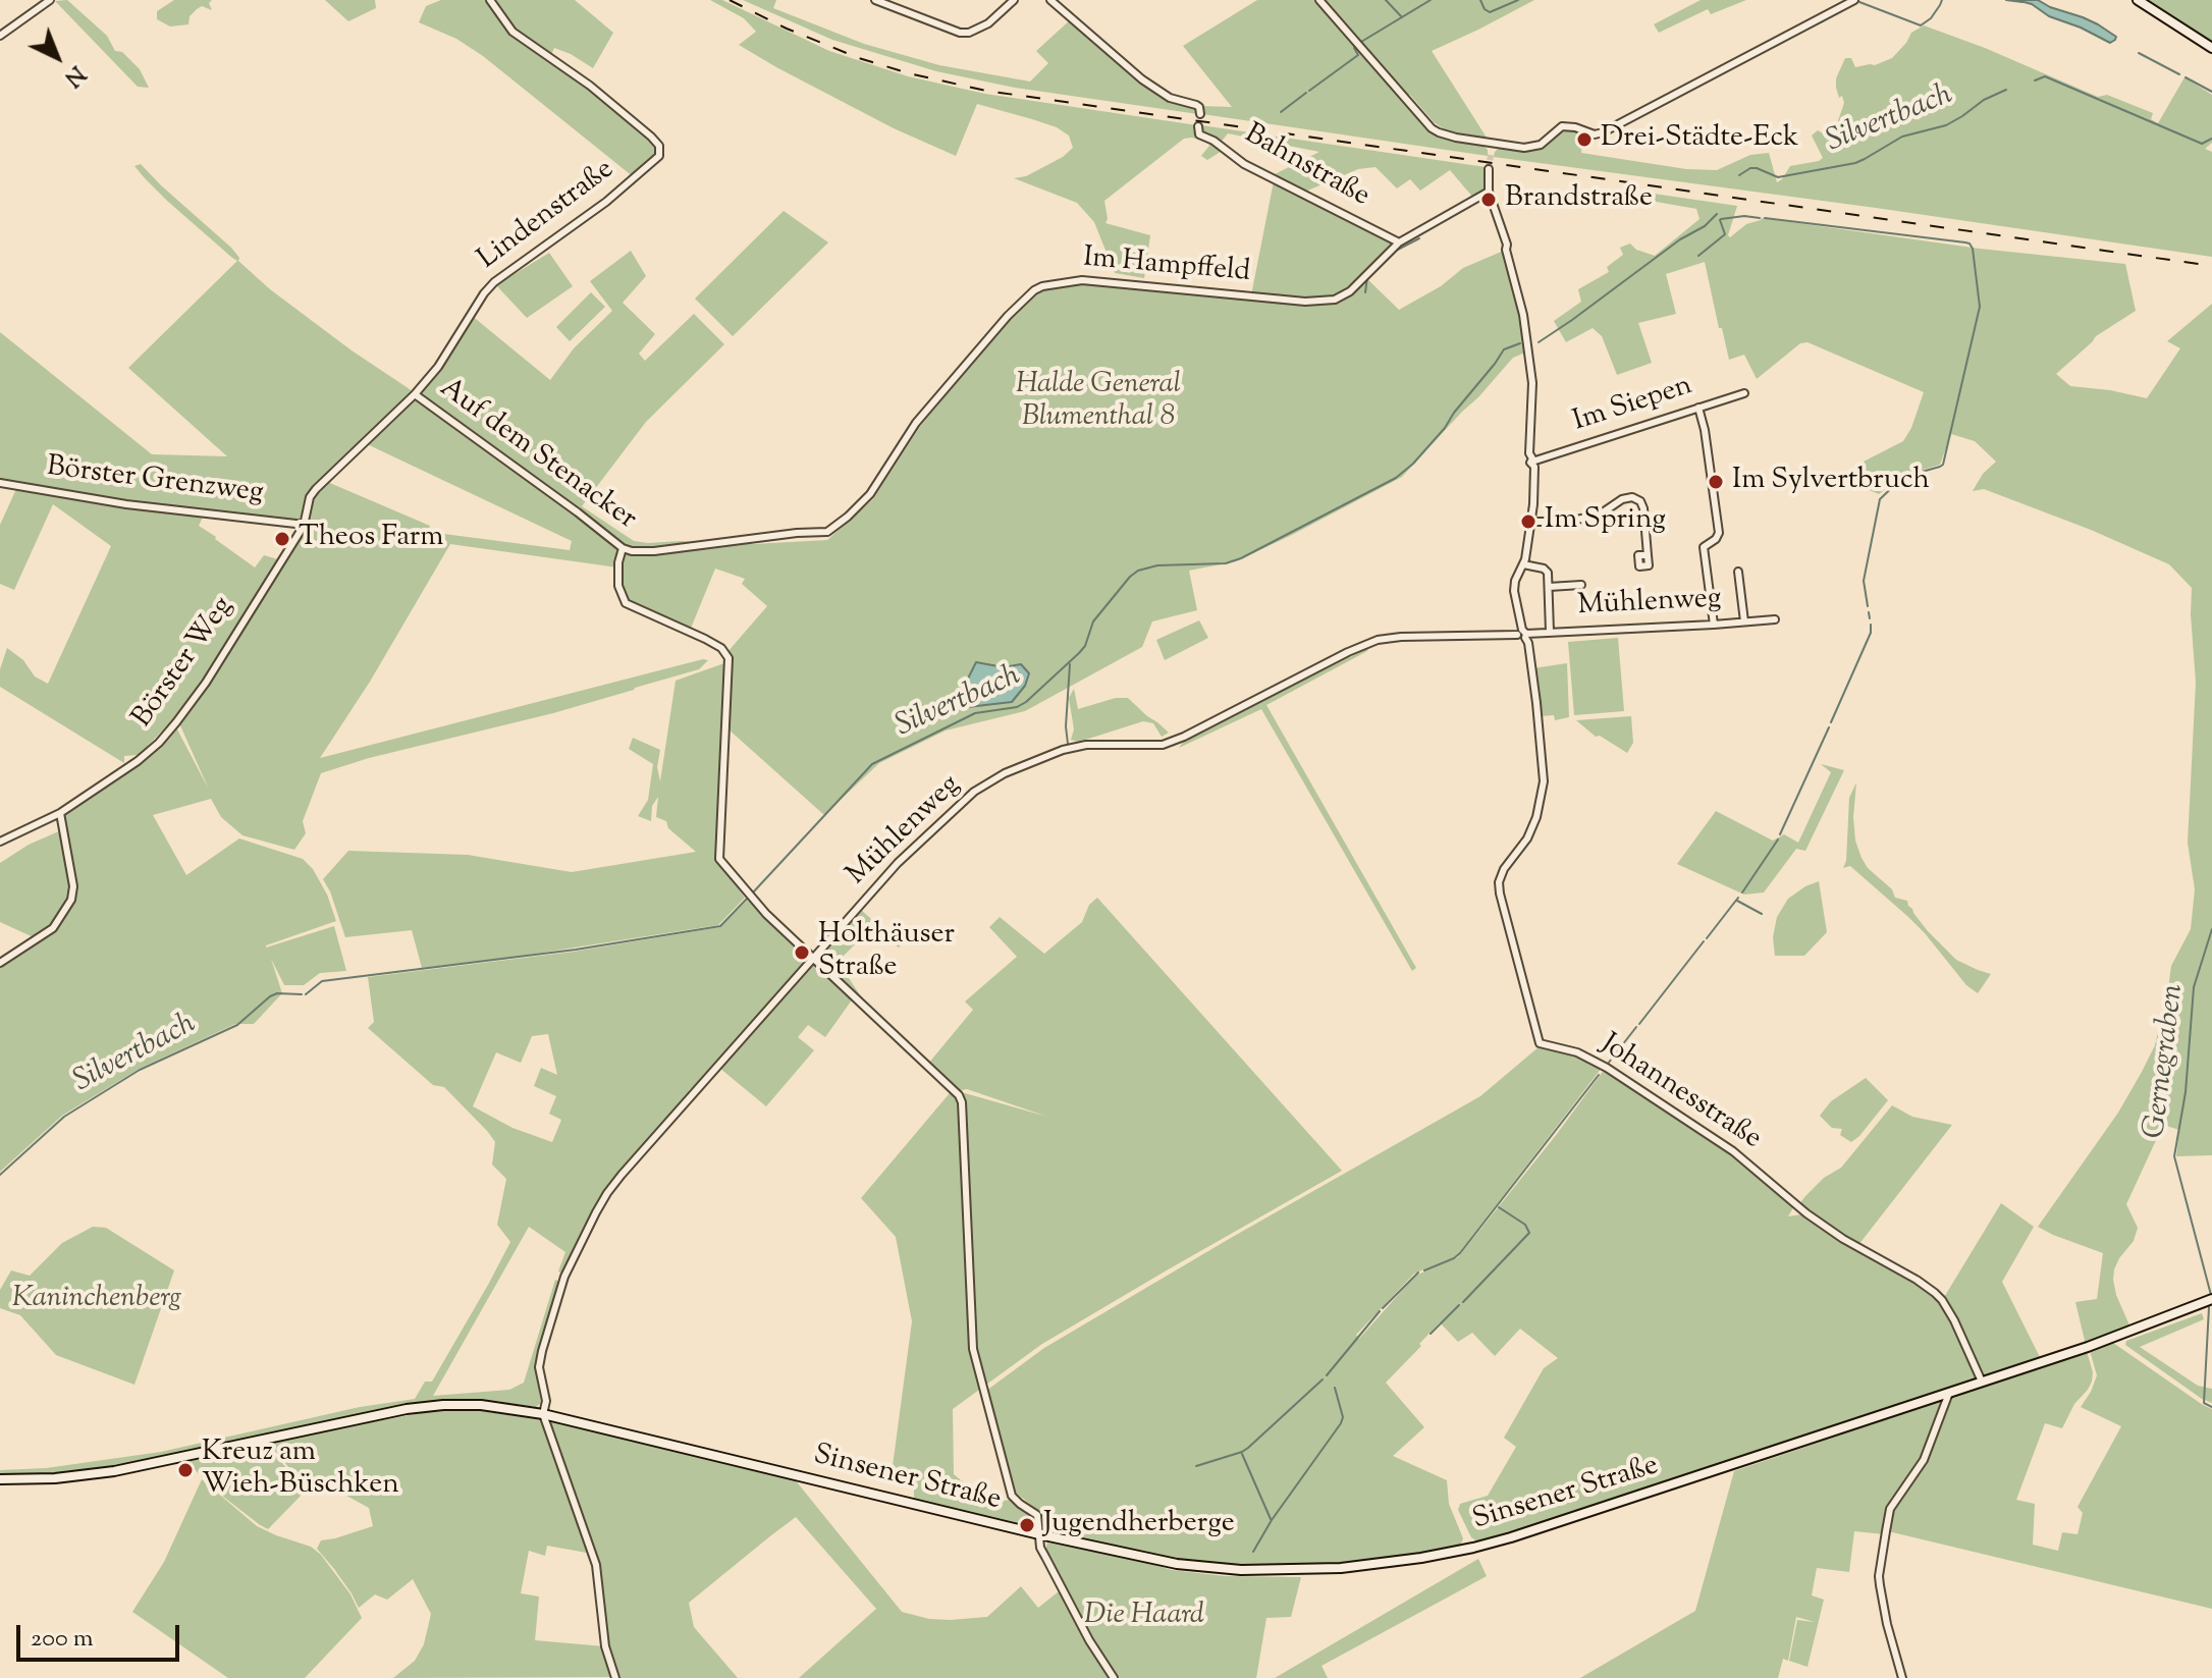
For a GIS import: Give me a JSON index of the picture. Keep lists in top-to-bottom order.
{
  "streets": {
    "main road": ["Sinsener Straße"],
    "street": [
      "Bahnstraße",
      "Lindenstraße",
      "Im Hampffeld",
      "Im Siepen",
      "Auf dem Stenacker",
      "Börster Grenzweg",
      "Mühlenweg",
      "Börster Weg",
      "Johannesstraße"
    ]
  },
  "crossings": [
    ["Bahnstraße", "Im Hampffeld"],
    ["Lindenstraße", "Auf dem Stenacker"],
    ["Lindenstraße", "Börster Grenzweg"],
    ["Lindenstraße", "Börster Weg"],
    ["Im Hampffeld", "Auf dem Stenacker"],
    ["Im Siepen", "Johannesstraße"],
    ["Mühlenweg", "Johannesstraße"],
    ["Mühlenweg", "Sinsener Straße"],
    ["Johannesstraße", "Sinsener Straße"]
  ],
  "water": ["Silvertbach", "Gernegraben"],
  "parks": ["Halde General Blumenthal 8", "Kaninchenberg", "Die Haard"],
  "places": [
    "Drei-Städte-Eck",
    "Brandstraße",
    "Im Sylvertbruch",
    "Im Spring",
    "Theos Farm",
    "Holthäuser Straße",
    "Kreuz am Wieh-Büschken",
    "Jugendherberge"
  ],
  "scale_bar": "200 m",
  "north": "bottom right"
}
